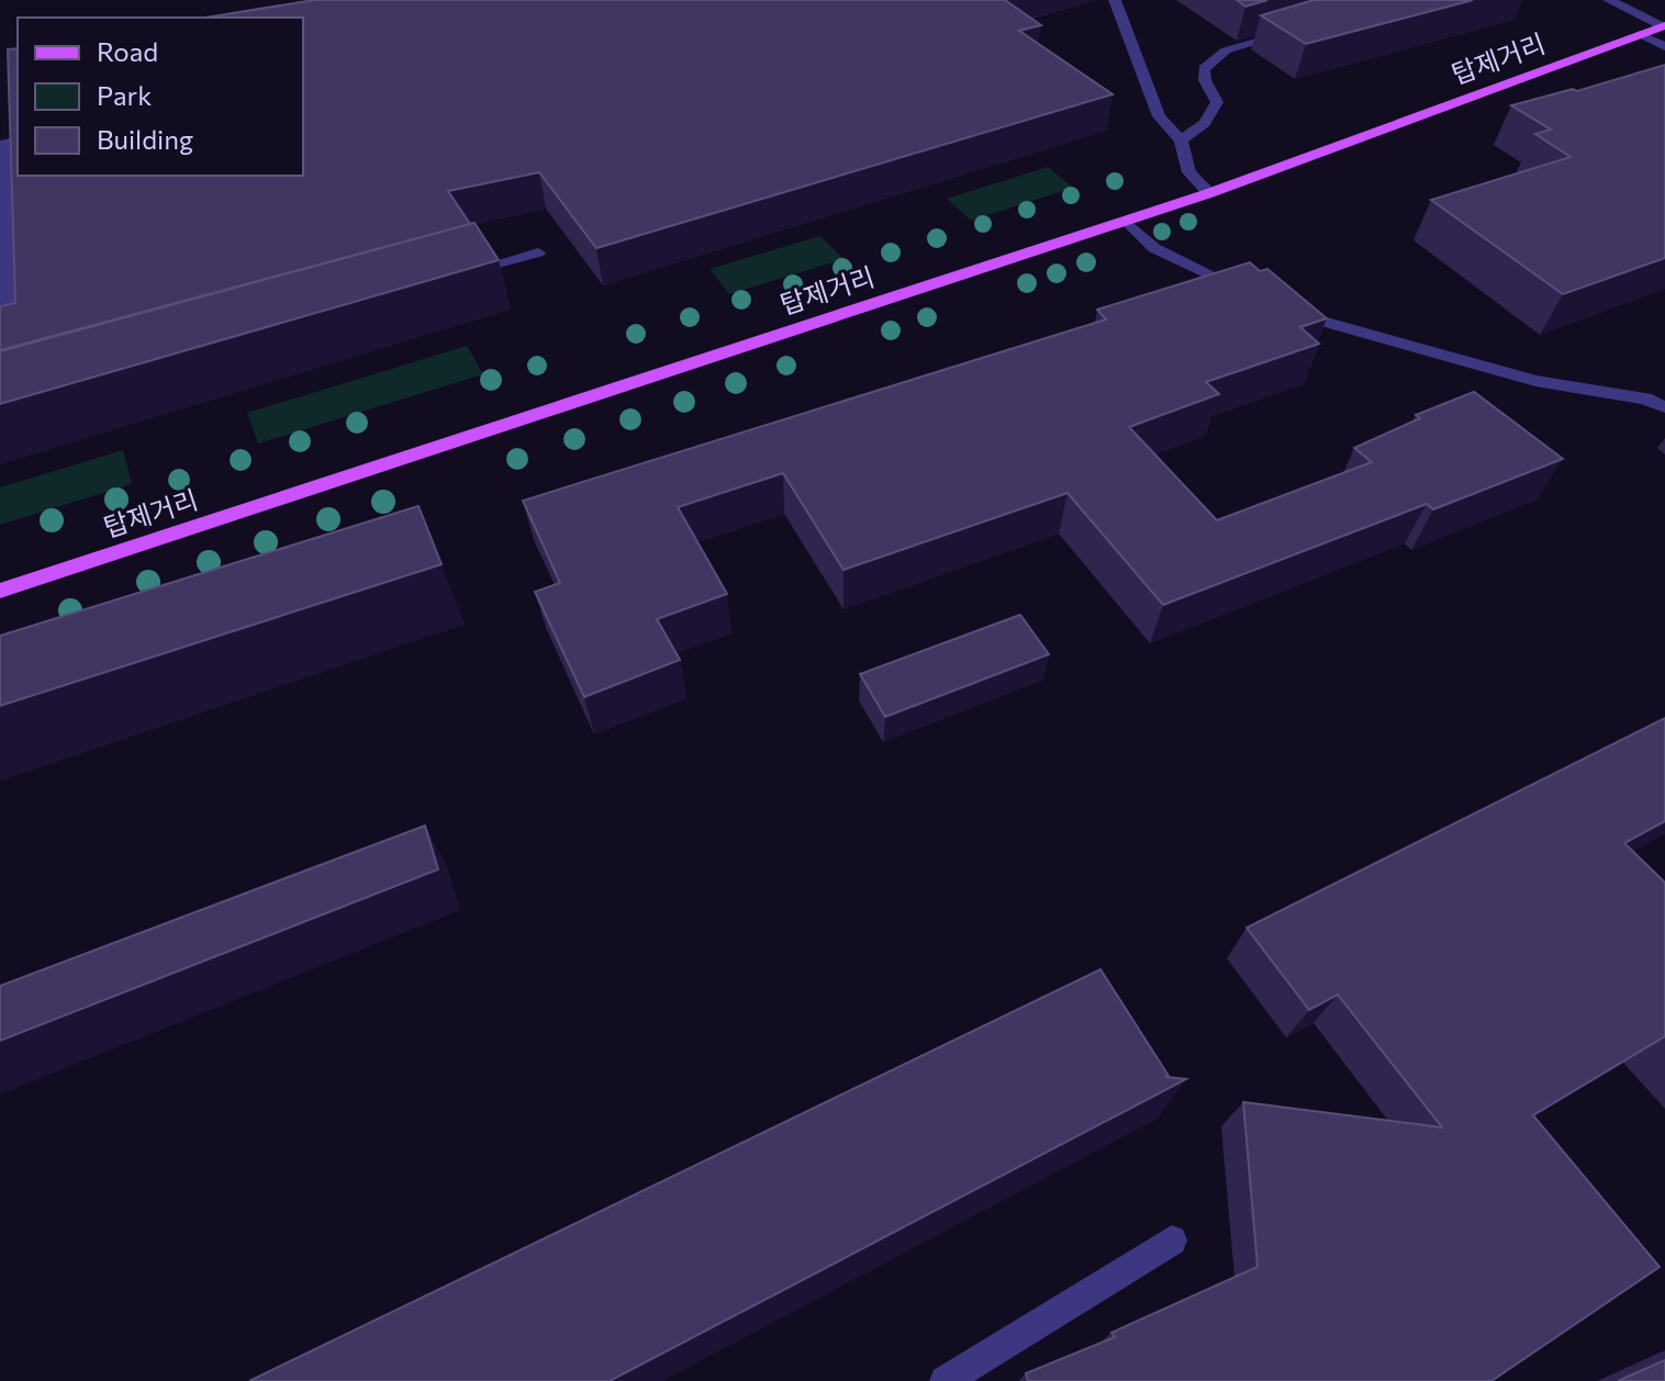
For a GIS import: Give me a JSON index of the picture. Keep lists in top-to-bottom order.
{
  "streets": {
    "main road": ["탑제거리"]
  },
  "legend": ["Road", "Park", "Building"]
}
